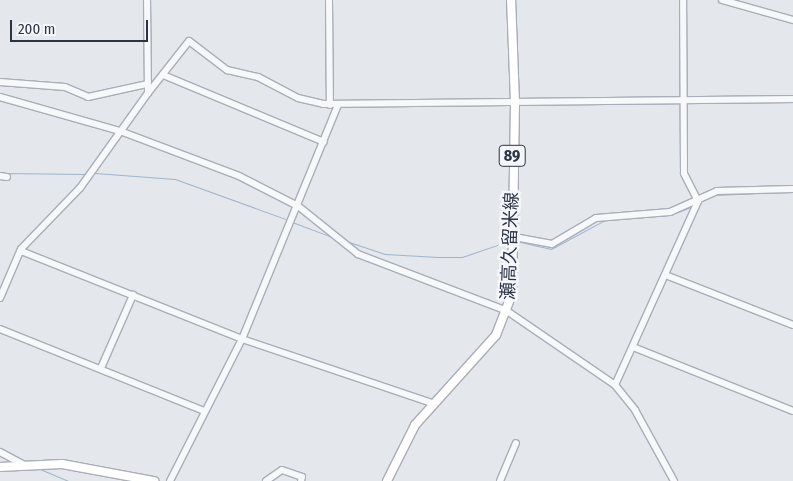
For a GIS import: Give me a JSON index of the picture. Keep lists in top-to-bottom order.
{
  "streets": {
    "main road": ["89", "瀬高久留米線"]
  },
  "scale_bar": "200 m"
}
